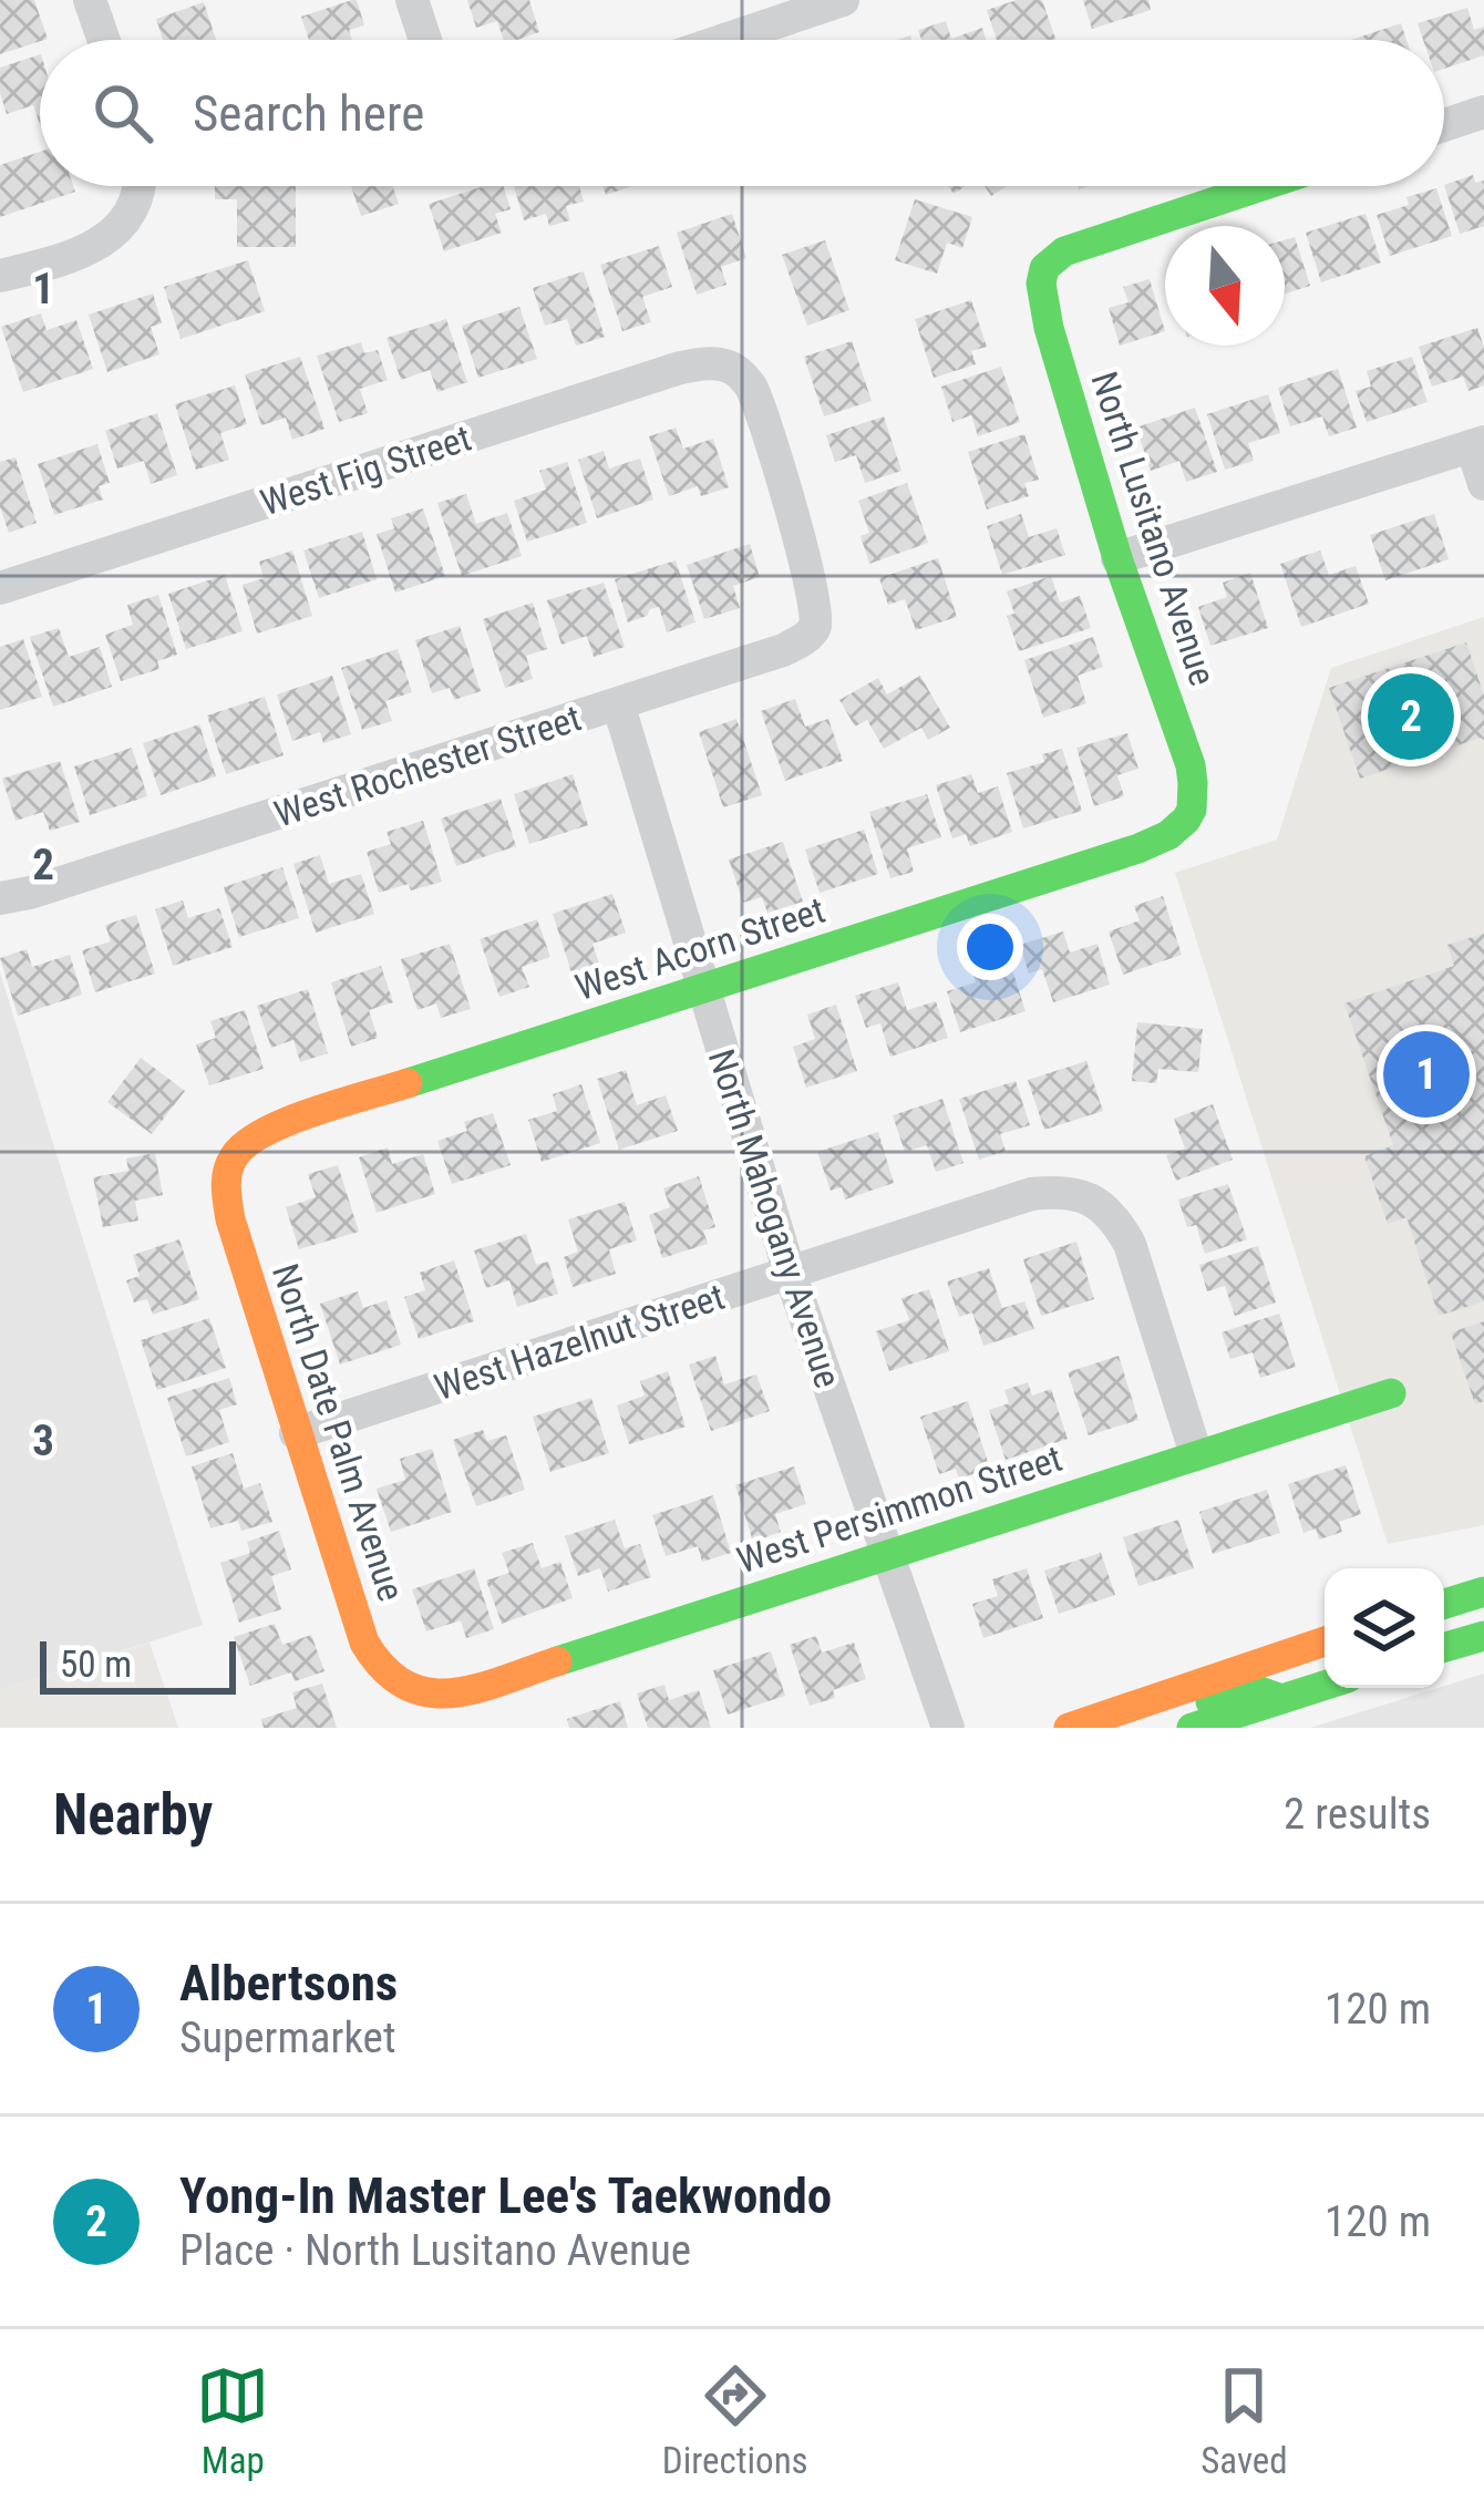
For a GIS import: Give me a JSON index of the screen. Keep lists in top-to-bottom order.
{
  "streets": {
    "street": [
      "West Fig Street",
      "North Lusitano Avenue",
      "West Rochester Street",
      "West Acorn Street",
      "North Mahogany Avenue",
      "West Hazelnut Street",
      "North Date Palm Avenue",
      "West Persimmon Street"
    ]
  },
  "crossings": [
    ["West Fig Street", "West Rochester Street"],
    ["North Lusitano Avenue", "West Acorn Street"],
    ["West Rochester Street", "North Mahogany Avenue"],
    ["West Acorn Street", "North Mahogany Avenue"],
    ["West Acorn Street", "North Date Palm Avenue"],
    ["North Mahogany Avenue", "West Hazelnut Street"],
    ["North Mahogany Avenue", "West Persimmon Street"],
    ["West Hazelnut Street", "North Date Palm Avenue"],
    ["West Hazelnut Street", "West Persimmon Street"],
    ["North Date Palm Avenue", "West Persimmon Street"]
  ],
  "scale_bar": "50 m",
  "north": "bottom",
  "page": {
    "search": "Search here",
    "pins": ["2", "1"],
    "scale": "50 m",
    "heading": ["Nearby", "2 results"],
    "list": [
      {
        "mark": "1",
        "name": "Albertsons",
        "note": "Supermarket",
        "value": "120 m"
      },
      {
        "mark": "2",
        "name": "Yong-In Master Lee's Taekwondo",
        "note": "Place · North Lusitano Avenue",
        "value": "120 m"
      }
    ],
    "nav": ["Map", "Directions", "Saved"]
  },
  "grid": {
    "rows": ["1", "2", "3"]
  }
}
